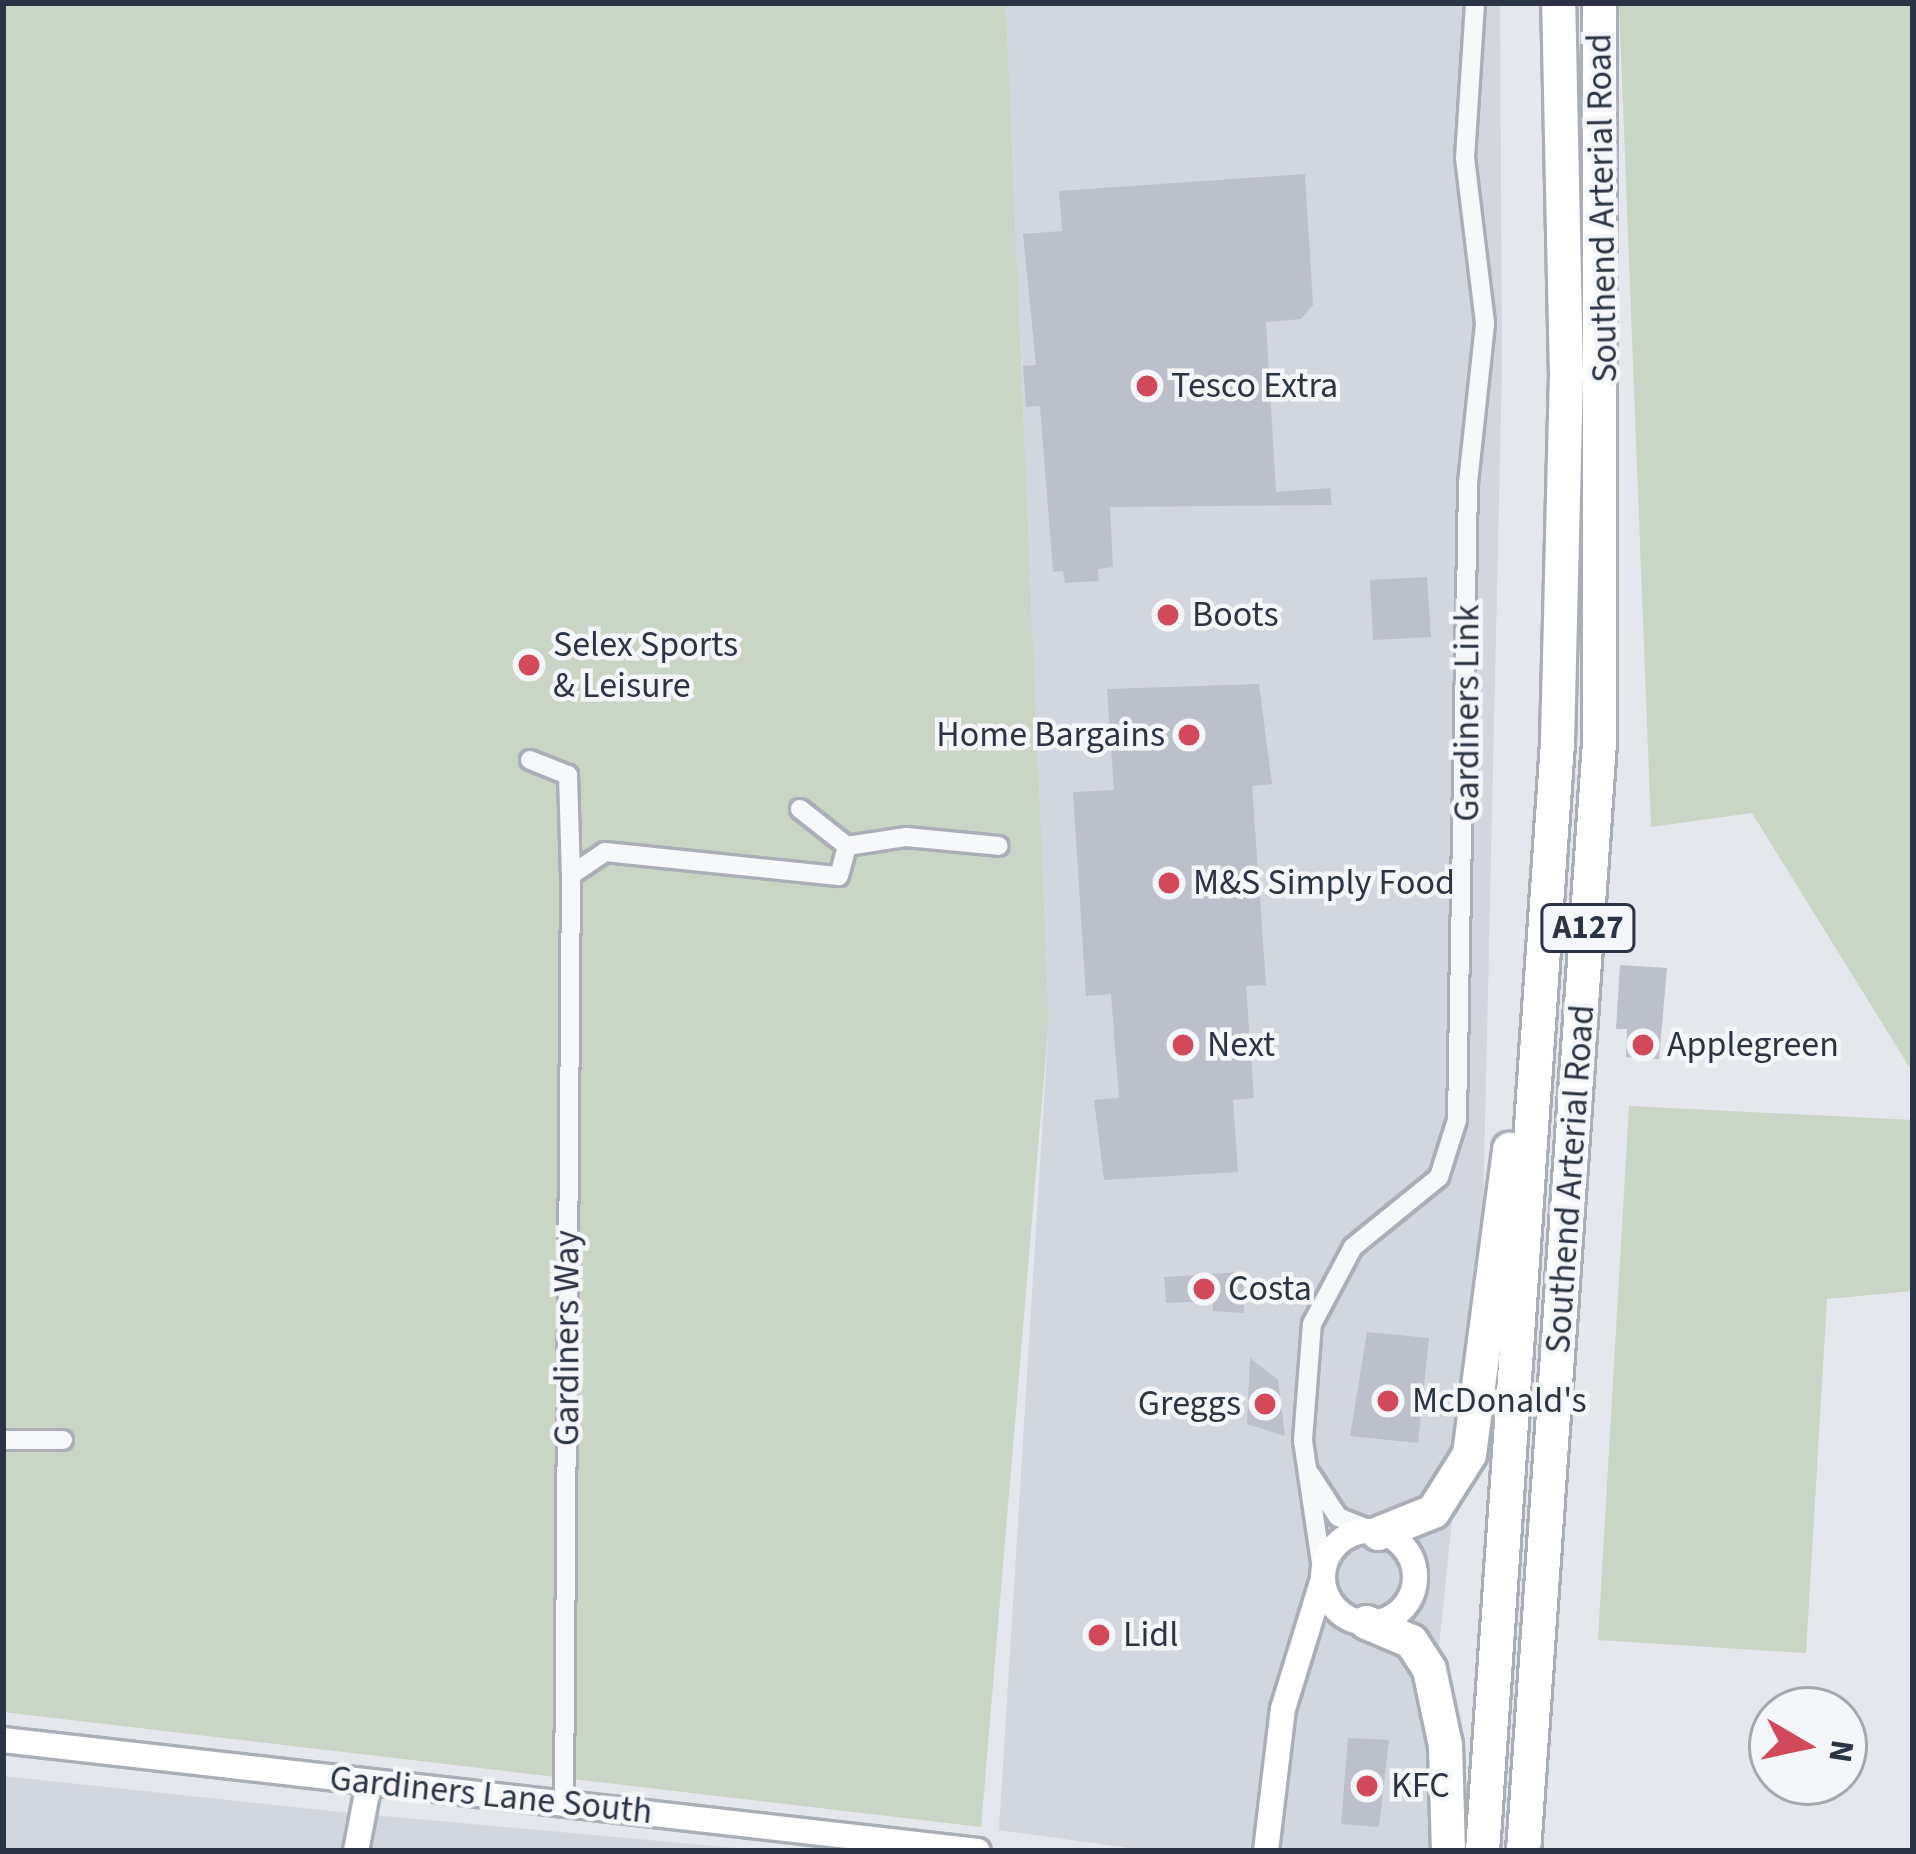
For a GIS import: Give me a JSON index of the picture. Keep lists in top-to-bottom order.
{
  "streets": {
    "highway": ["Southend Arterial Road", "A127"],
    "street": ["Gardiners Link", "Gardiners Way", "Gardiners Lane South"]
  },
  "crossings": [
    ["Southend Arterial Road", "A127"],
    ["Gardiners Link", "A127"],
    ["Gardiners Way", "Gardiners Lane South"]
  ],
  "places": [
    "Tesco Extra",
    "Boots",
    "Selex Sports & Leisure",
    "Home Bargains",
    "M&S Simply Food",
    "Next",
    "Applegreen",
    "Costa",
    "McDonald's",
    "Greggs",
    "Lidl",
    "KFC"
  ],
  "north": "right"
}
